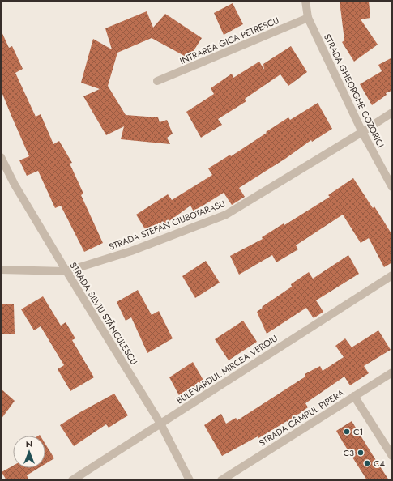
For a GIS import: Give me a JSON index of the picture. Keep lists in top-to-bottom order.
{
  "streets": {
    "street": [
      "INTRAREA GICA PETRESCU",
      "STRADA GHEORGHE COZORICI",
      "STRADA STEFAN CIUBOTARASU",
      "STRADA SILVIU STĂNCULESCU",
      "BULEVARDUL MIRCEA VEROIU",
      "STRADA CÂMPUL PIPERA"
    ]
  },
  "crossings": [
    ["INTRAREA GICA PETRESCU", "STRADA GHEORGHE COZORICI"],
    ["STRADA GHEORGHE COZORICI", "STRADA STEFAN CIUBOTARASU"],
    ["STRADA STEFAN CIUBOTARASU", "STRADA SILVIU STĂNCULESCU"],
    ["STRADA SILVIU STĂNCULESCU", "BULEVARDUL MIRCEA VEROIU"]
  ],
  "places": ["C1", "C3", "C4"],
  "north": "top"
}
